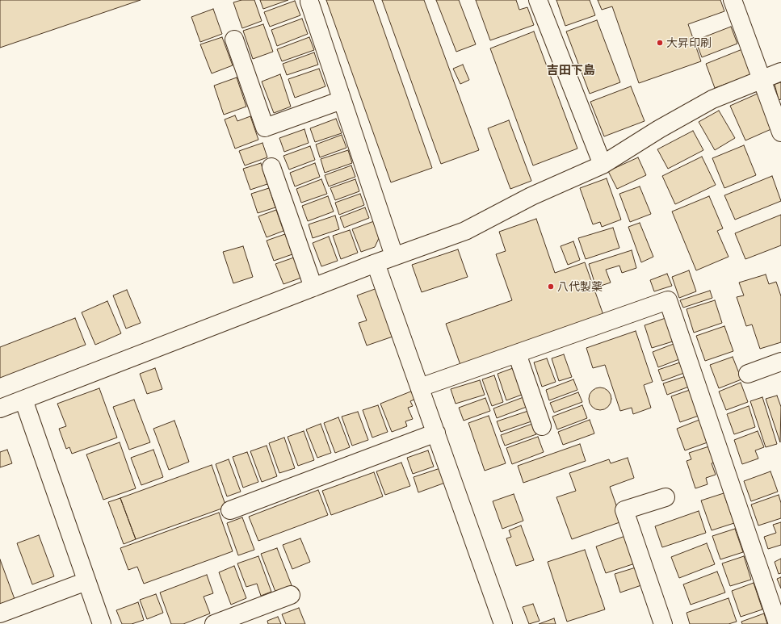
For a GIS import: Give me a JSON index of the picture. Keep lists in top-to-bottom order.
{
  "districts": ["吉田下島"],
  "places": ["大昇印刷", "八代製薬"]
}
